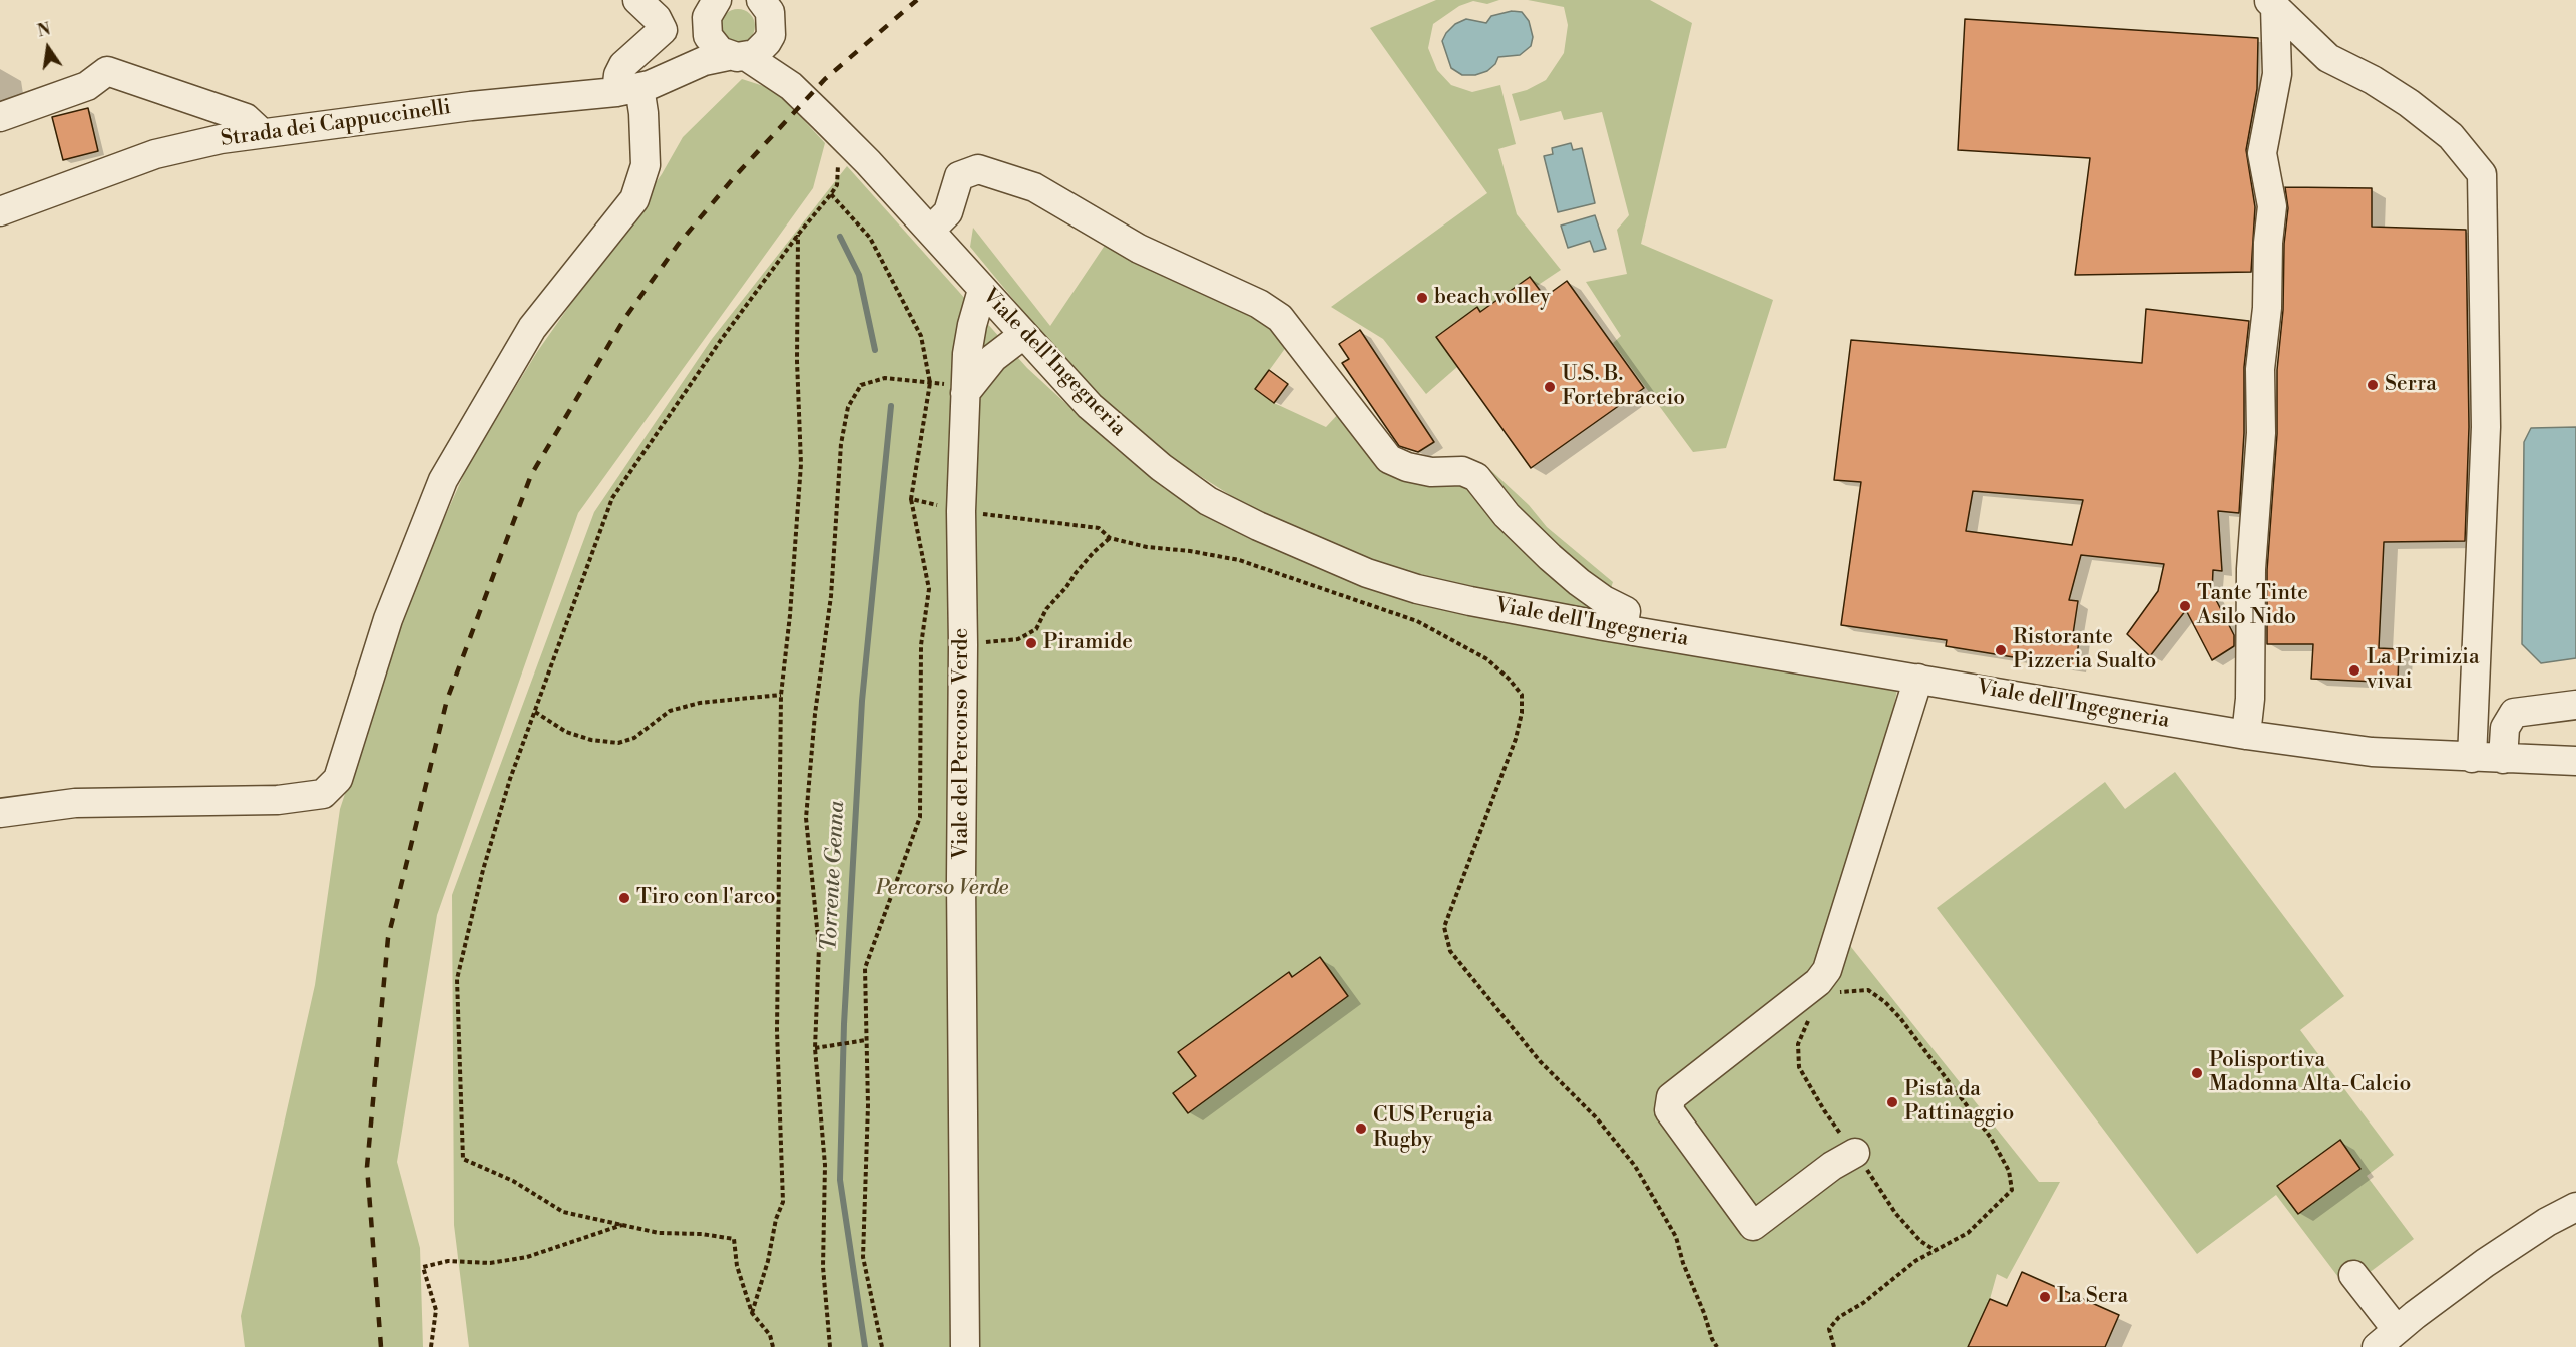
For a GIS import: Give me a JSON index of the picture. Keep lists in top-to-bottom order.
{
  "streets": {
    "street": ["Strada dei Cappuccinelli", "Viale dell'Ingegneria", "Viale del Percorso Verde"]
  },
  "crossings": [
    ["Strada dei Cappuccinelli", "Viale dell'Ingegneria"],
    ["Viale dell'Ingegneria", "Viale del Percorso Verde"]
  ],
  "water": ["Torrente Genna"],
  "parks": ["Percorso Verde"],
  "places": [
    "beach volley",
    "Serra",
    "U.S. B. Fortebraccio",
    "Tante Tinte Asilo Nido",
    "Piramide",
    "Ristorante Pizzeria Sualto",
    "La Primizia vivai",
    "Tiro con l'arco",
    "Polisportiva Madonna Alta-Calcio",
    "Pista da Pattinaggio",
    "CUS Perugia Rugby",
    "La Sera"
  ],
  "north": "top"
}
